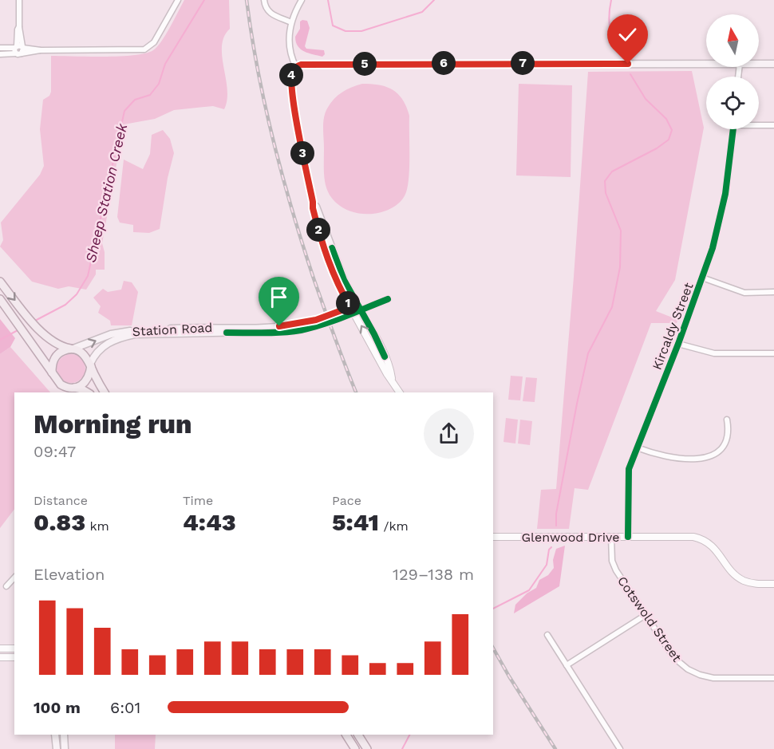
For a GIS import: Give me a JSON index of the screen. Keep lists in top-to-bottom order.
{
  "streets": {
    "main road": ["Station Road"],
    "street": ["Kircaldy Street", "Glenwood Drive", "Cotswold Street"]
  },
  "crossings": [
    ["Kircaldy Street", "Glenwood Drive"],
    ["Glenwood Drive", "Cotswold Street"]
  ],
  "water": ["Sheep Station Creek"],
  "north": "top",
  "page": {
    "pins": [
      "6",
      "7",
      "5",
      "4",
      "3",
      "2",
      "1"
    ],
    "heading": ["Morning run", "09:47"],
    "stats": [
      ["Distance", "0.83 km"],
      ["Time", "4:43"],
      ["Pace", "5:41 /km"]
    ],
    "chart": ["Elevation", "129–138 m"],
    "list": [
      {
        "name": "100 m",
        "note": "6:01"
      }
    ]
  }
}
